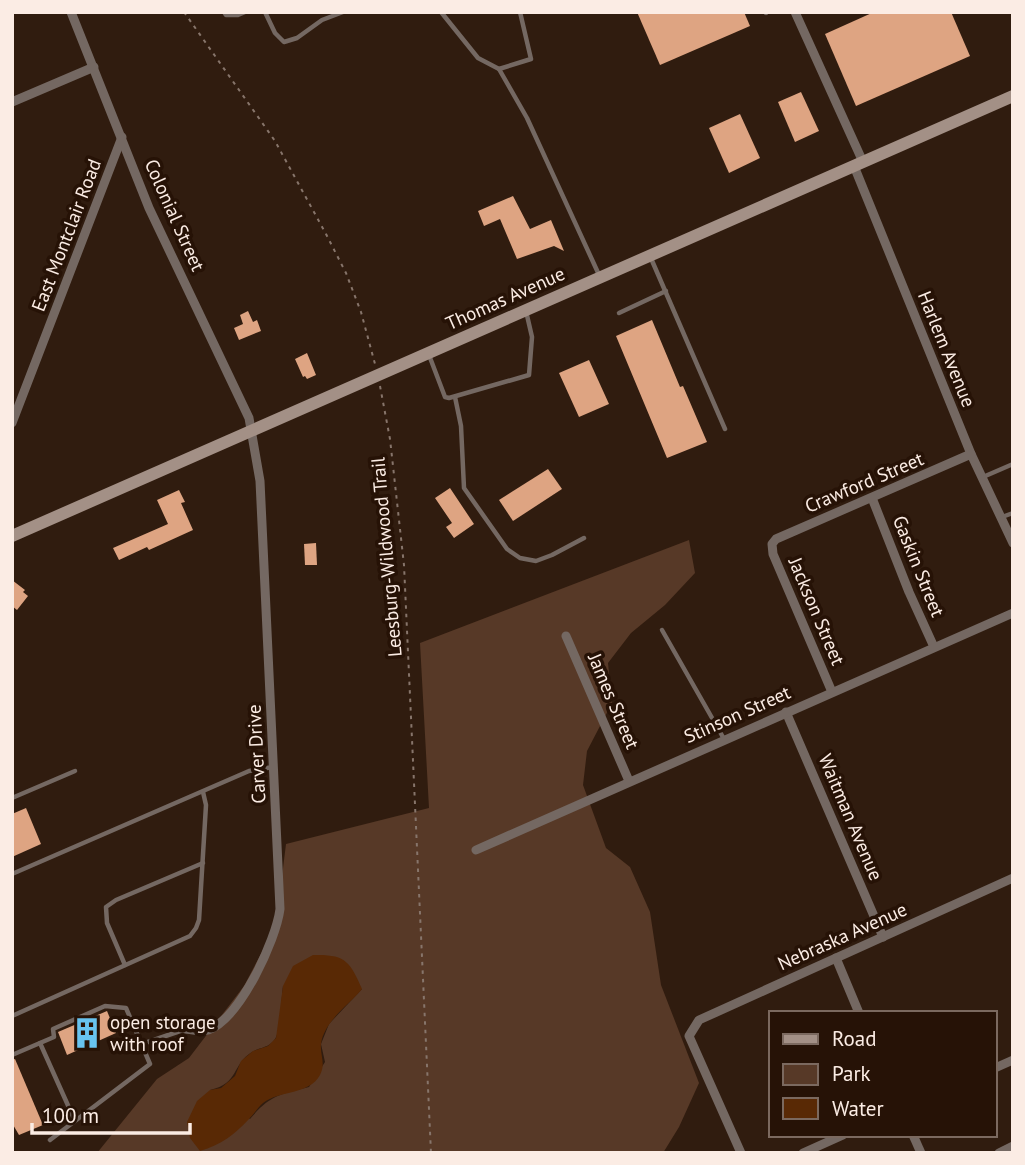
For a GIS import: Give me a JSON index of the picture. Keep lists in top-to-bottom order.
{
  "streets": {
    "street": [
      "Colonial Street",
      "East Montclair Road",
      "Thomas Avenue",
      "Harlem Avenue",
      "Crawford Street",
      "Gaskin Street",
      "Jackson Street",
      "James Street",
      "Stinson Street",
      "Carver Drive",
      "Waitman Avenue",
      "Nebraska Avenue"
    ],
    "path": ["Leesburg-Wildwood Trail"]
  },
  "crossings": [
    ["Colonial Street", "East Montclair Road"],
    ["Colonial Street", "Thomas Avenue"],
    ["Colonial Street", "Carver Drive"],
    ["Thomas Avenue", "Harlem Avenue"],
    ["Thomas Avenue", "Leesburg-Wildwood Trail"],
    ["Thomas Avenue", "Carver Drive"],
    ["Harlem Avenue", "Crawford Street"],
    ["Crawford Street", "Gaskin Street"],
    ["Crawford Street", "Jackson Street"],
    ["Gaskin Street", "Stinson Street"],
    ["Jackson Street", "Stinson Street"],
    ["James Street", "Stinson Street"],
    ["Stinson Street", "Waitman Avenue"],
    ["Waitman Avenue", "Nebraska Avenue"]
  ],
  "places": {
    "building": ["open storage with roof"]
  },
  "legend": ["Road", "Park", "Water"],
  "scale_bar": "100 m"
}
